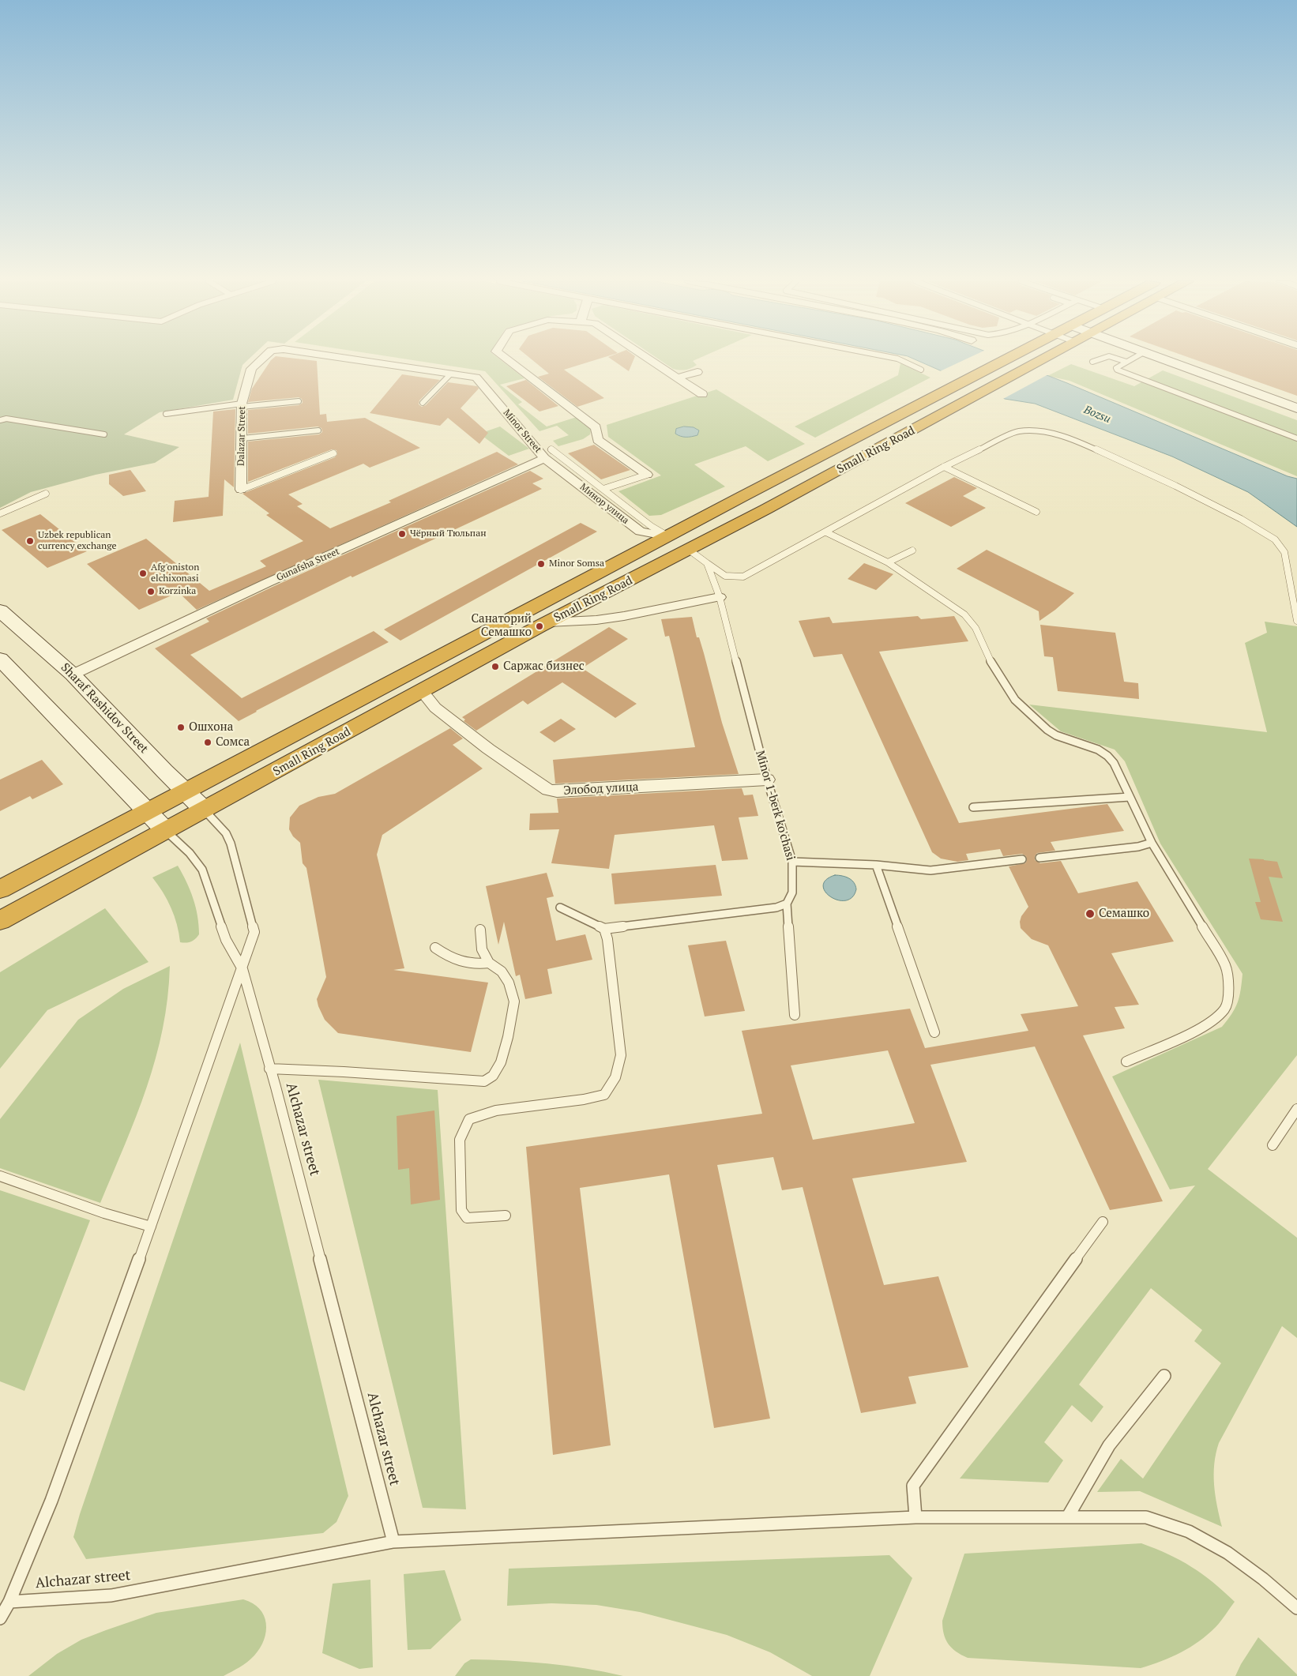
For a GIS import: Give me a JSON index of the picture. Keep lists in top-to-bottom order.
{
  "streets": {
    "highway": ["Small Ring Road"],
    "main road": ["Sharaf Rashidov Street"],
    "street": [
      "Minor Street",
      "Dalazar Street",
      "Минор улица",
      "Gunafsha Street",
      "Элобод улица"
    ],
    "lane": ["Minor 1-berk ko'chasi", "Alchazar street"]
  },
  "crossings": [
    ["Minor Street", "Минор улица"],
    ["Minor Street", "Gunafsha Street"],
    ["Small Ring Road", "Минор улица"],
    ["Small Ring Road", "Sharaf Rashidov Street"],
    ["Small Ring Road", "Элобод улица"],
    ["Small Ring Road", "Alchazar street"],
    ["Минор улица", "Gunafsha Street"],
    ["Gunafsha Street", "Sharaf Rashidov Street"],
    ["Sharaf Rashidov Street", "Alchazar street"],
    ["Элобод улица", "Minor 1-berk ko'chasi"]
  ],
  "water": ["Bozsu"],
  "places": [
    "Чёрный Тюльпан",
    "Uzbek republican currency exchange",
    "Minor Somsa",
    "Afg'oniston elchixonasi",
    "Korzinka",
    "Санаторий Семашко",
    "Саржас бизнес",
    "Ошхона",
    "Сомса",
    "Семашко"
  ]
}
